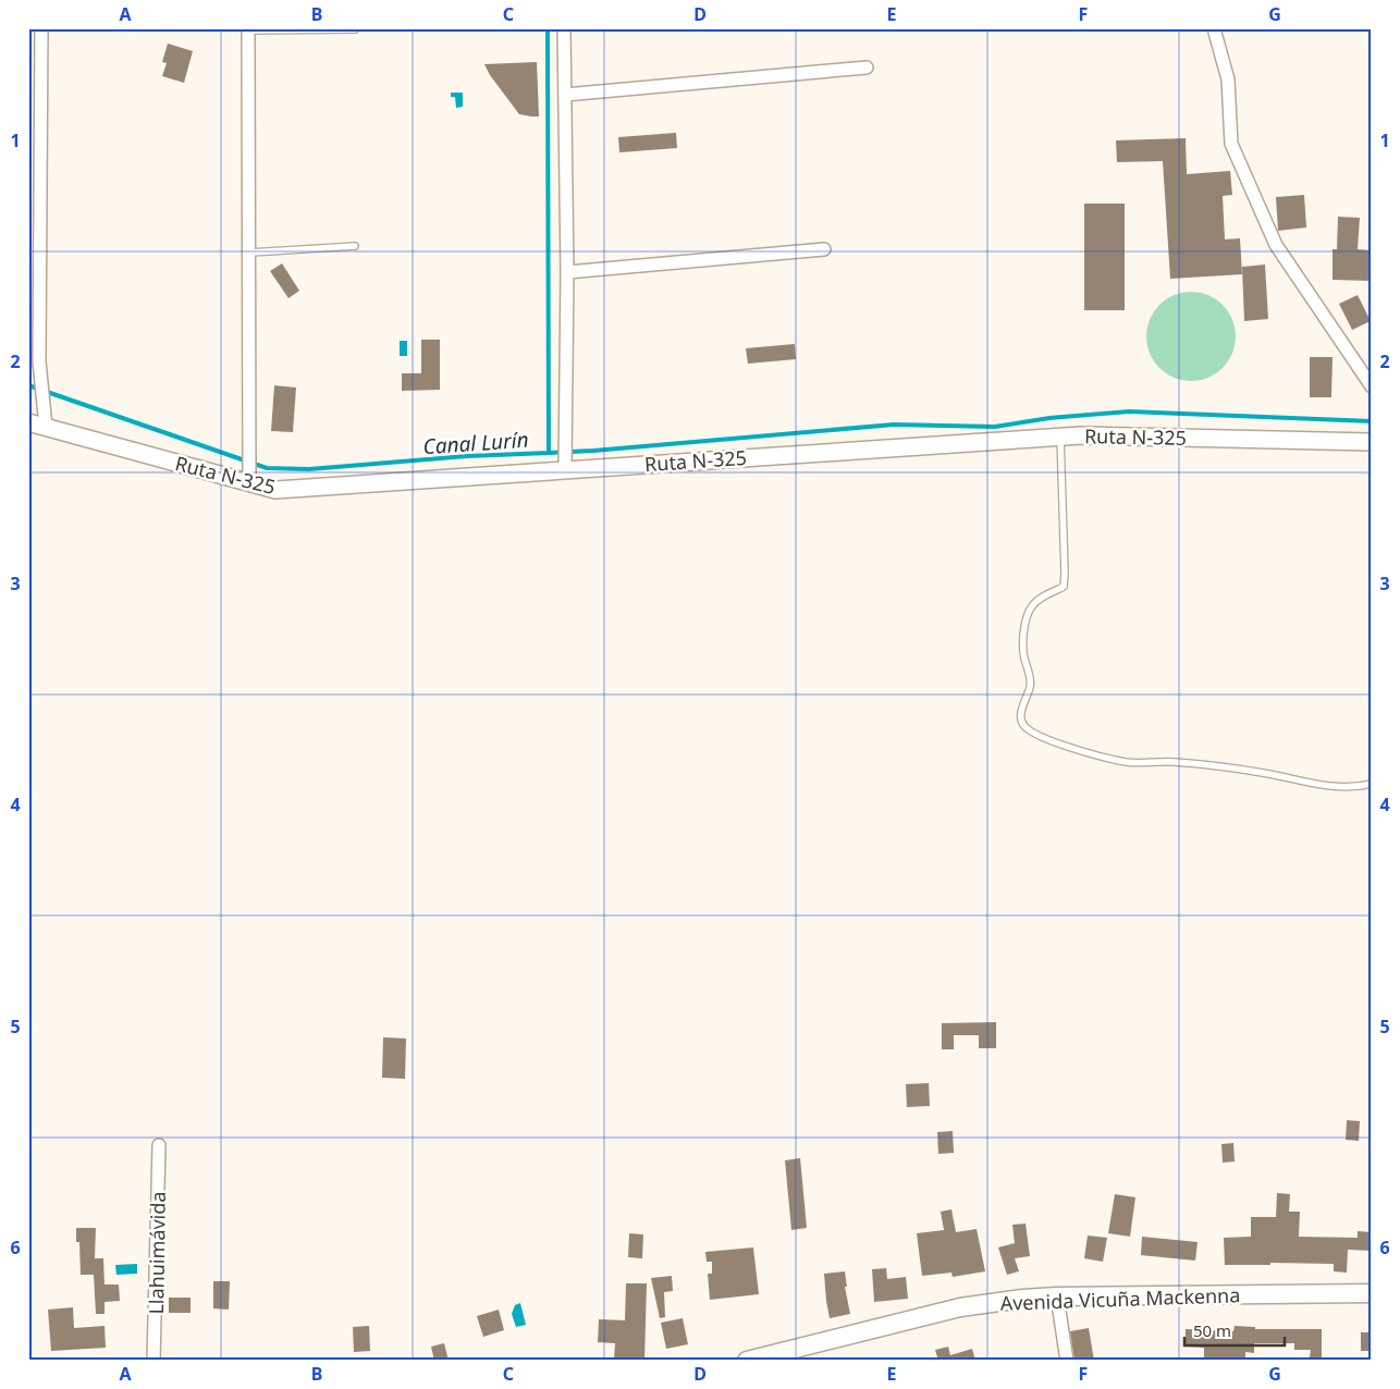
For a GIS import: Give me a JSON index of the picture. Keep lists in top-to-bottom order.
{
  "streets": {
    "main road": ["Avenida Vicuña Mackenna"],
    "street": ["Ruta N-325", "Llahuimávida"]
  },
  "water": ["Canal Lurín"],
  "scale_bar": "50 m",
  "grid": {
    "columns": [
      "A",
      "B",
      "C",
      "D",
      "E",
      "F",
      "G"
    ],
    "rows": [
      "1",
      "2",
      "3",
      "4",
      "5",
      "6"
    ]
  }
}
